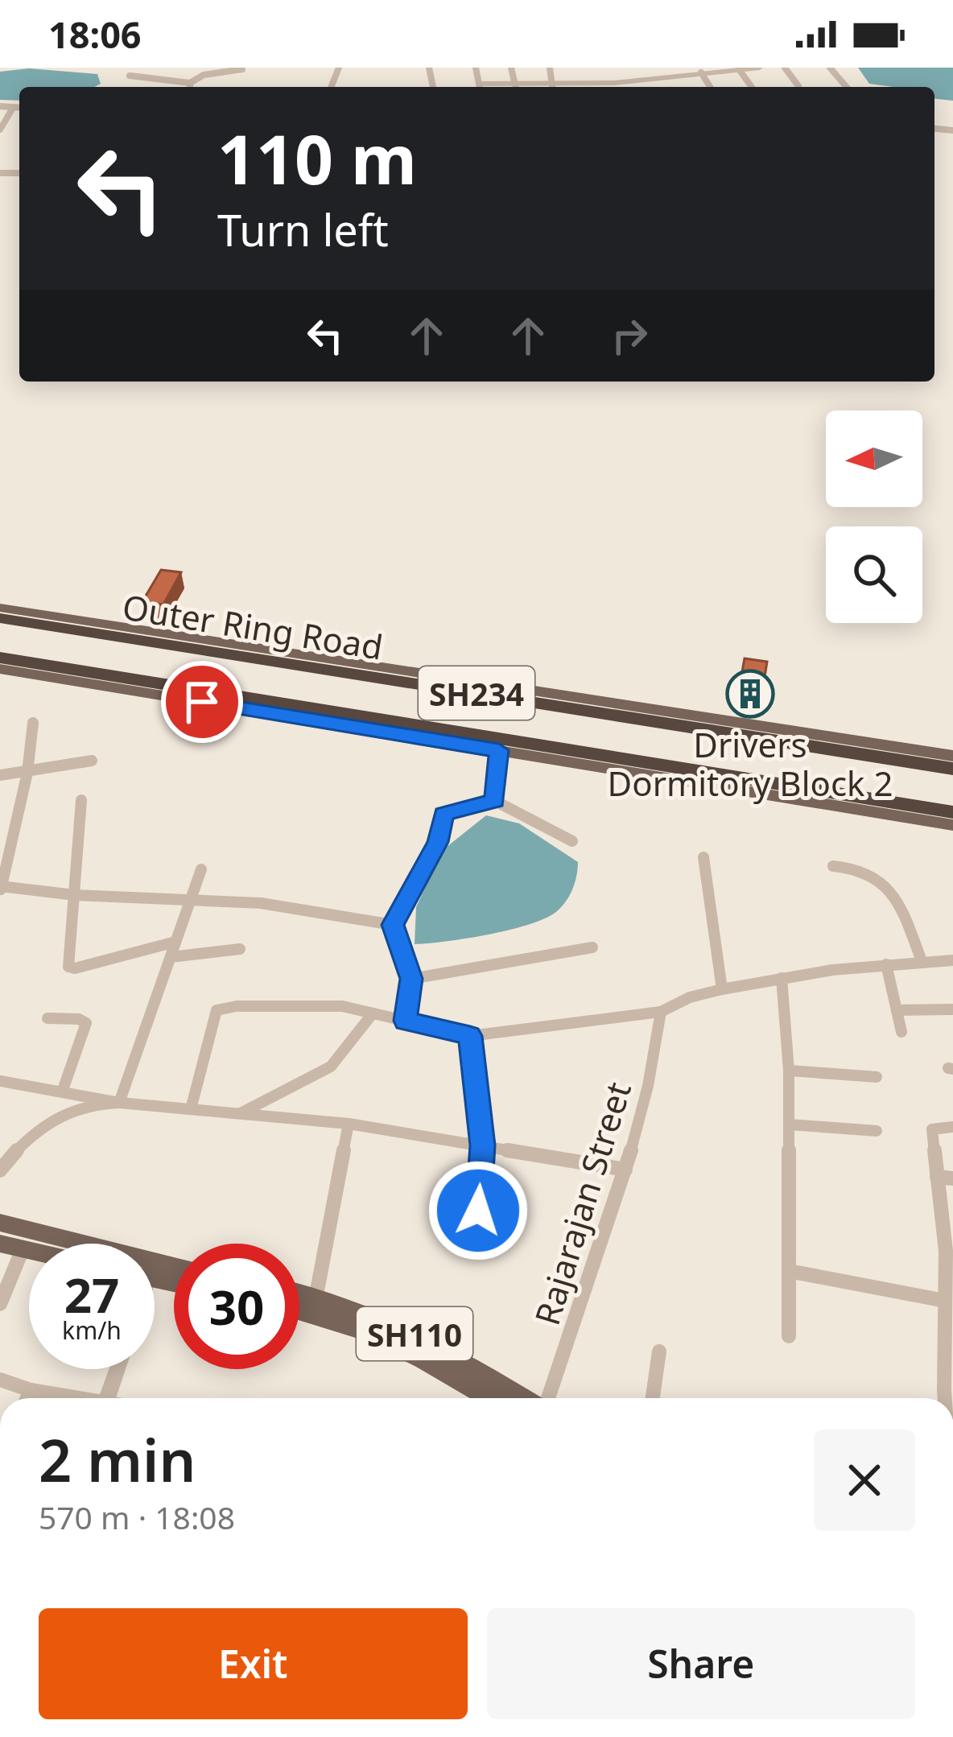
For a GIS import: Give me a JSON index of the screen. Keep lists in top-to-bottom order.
{
  "streets": {
    "highway": ["Outer Ring Road", "SH234"],
    "main road": ["SH110"],
    "street": ["Rajarajan Street"]
  },
  "places": {
    "building": ["Drivers Dormitory Block 2"]
  },
  "north": "left",
  "page": {
    "status": "18:06",
    "turn": ["110 m", "Turn left"],
    "speed": "27 km/h",
    "limit": "30",
    "heading": ["2 min", "570 m · 18:08"],
    "buttons": ["Exit", "Share"]
  }
}
